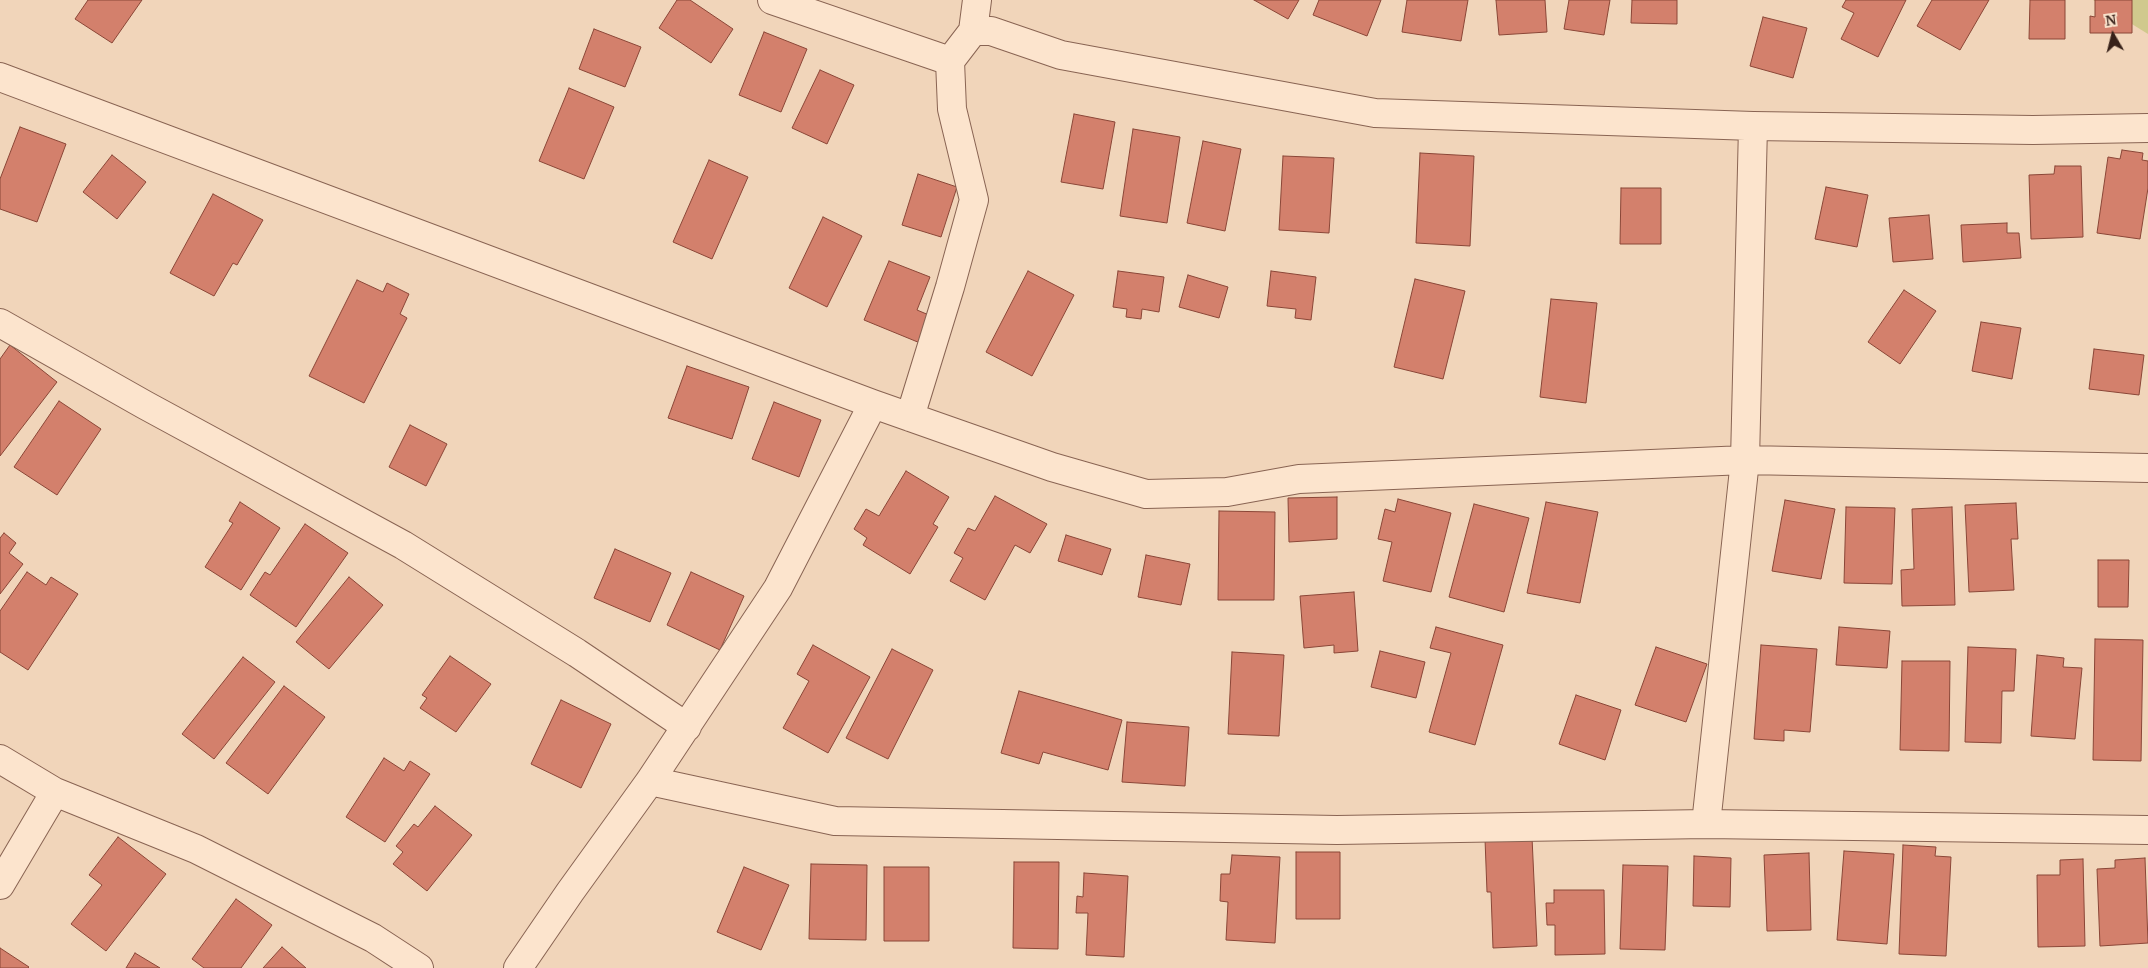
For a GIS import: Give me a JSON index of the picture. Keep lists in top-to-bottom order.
{
  "north": "top"
}
